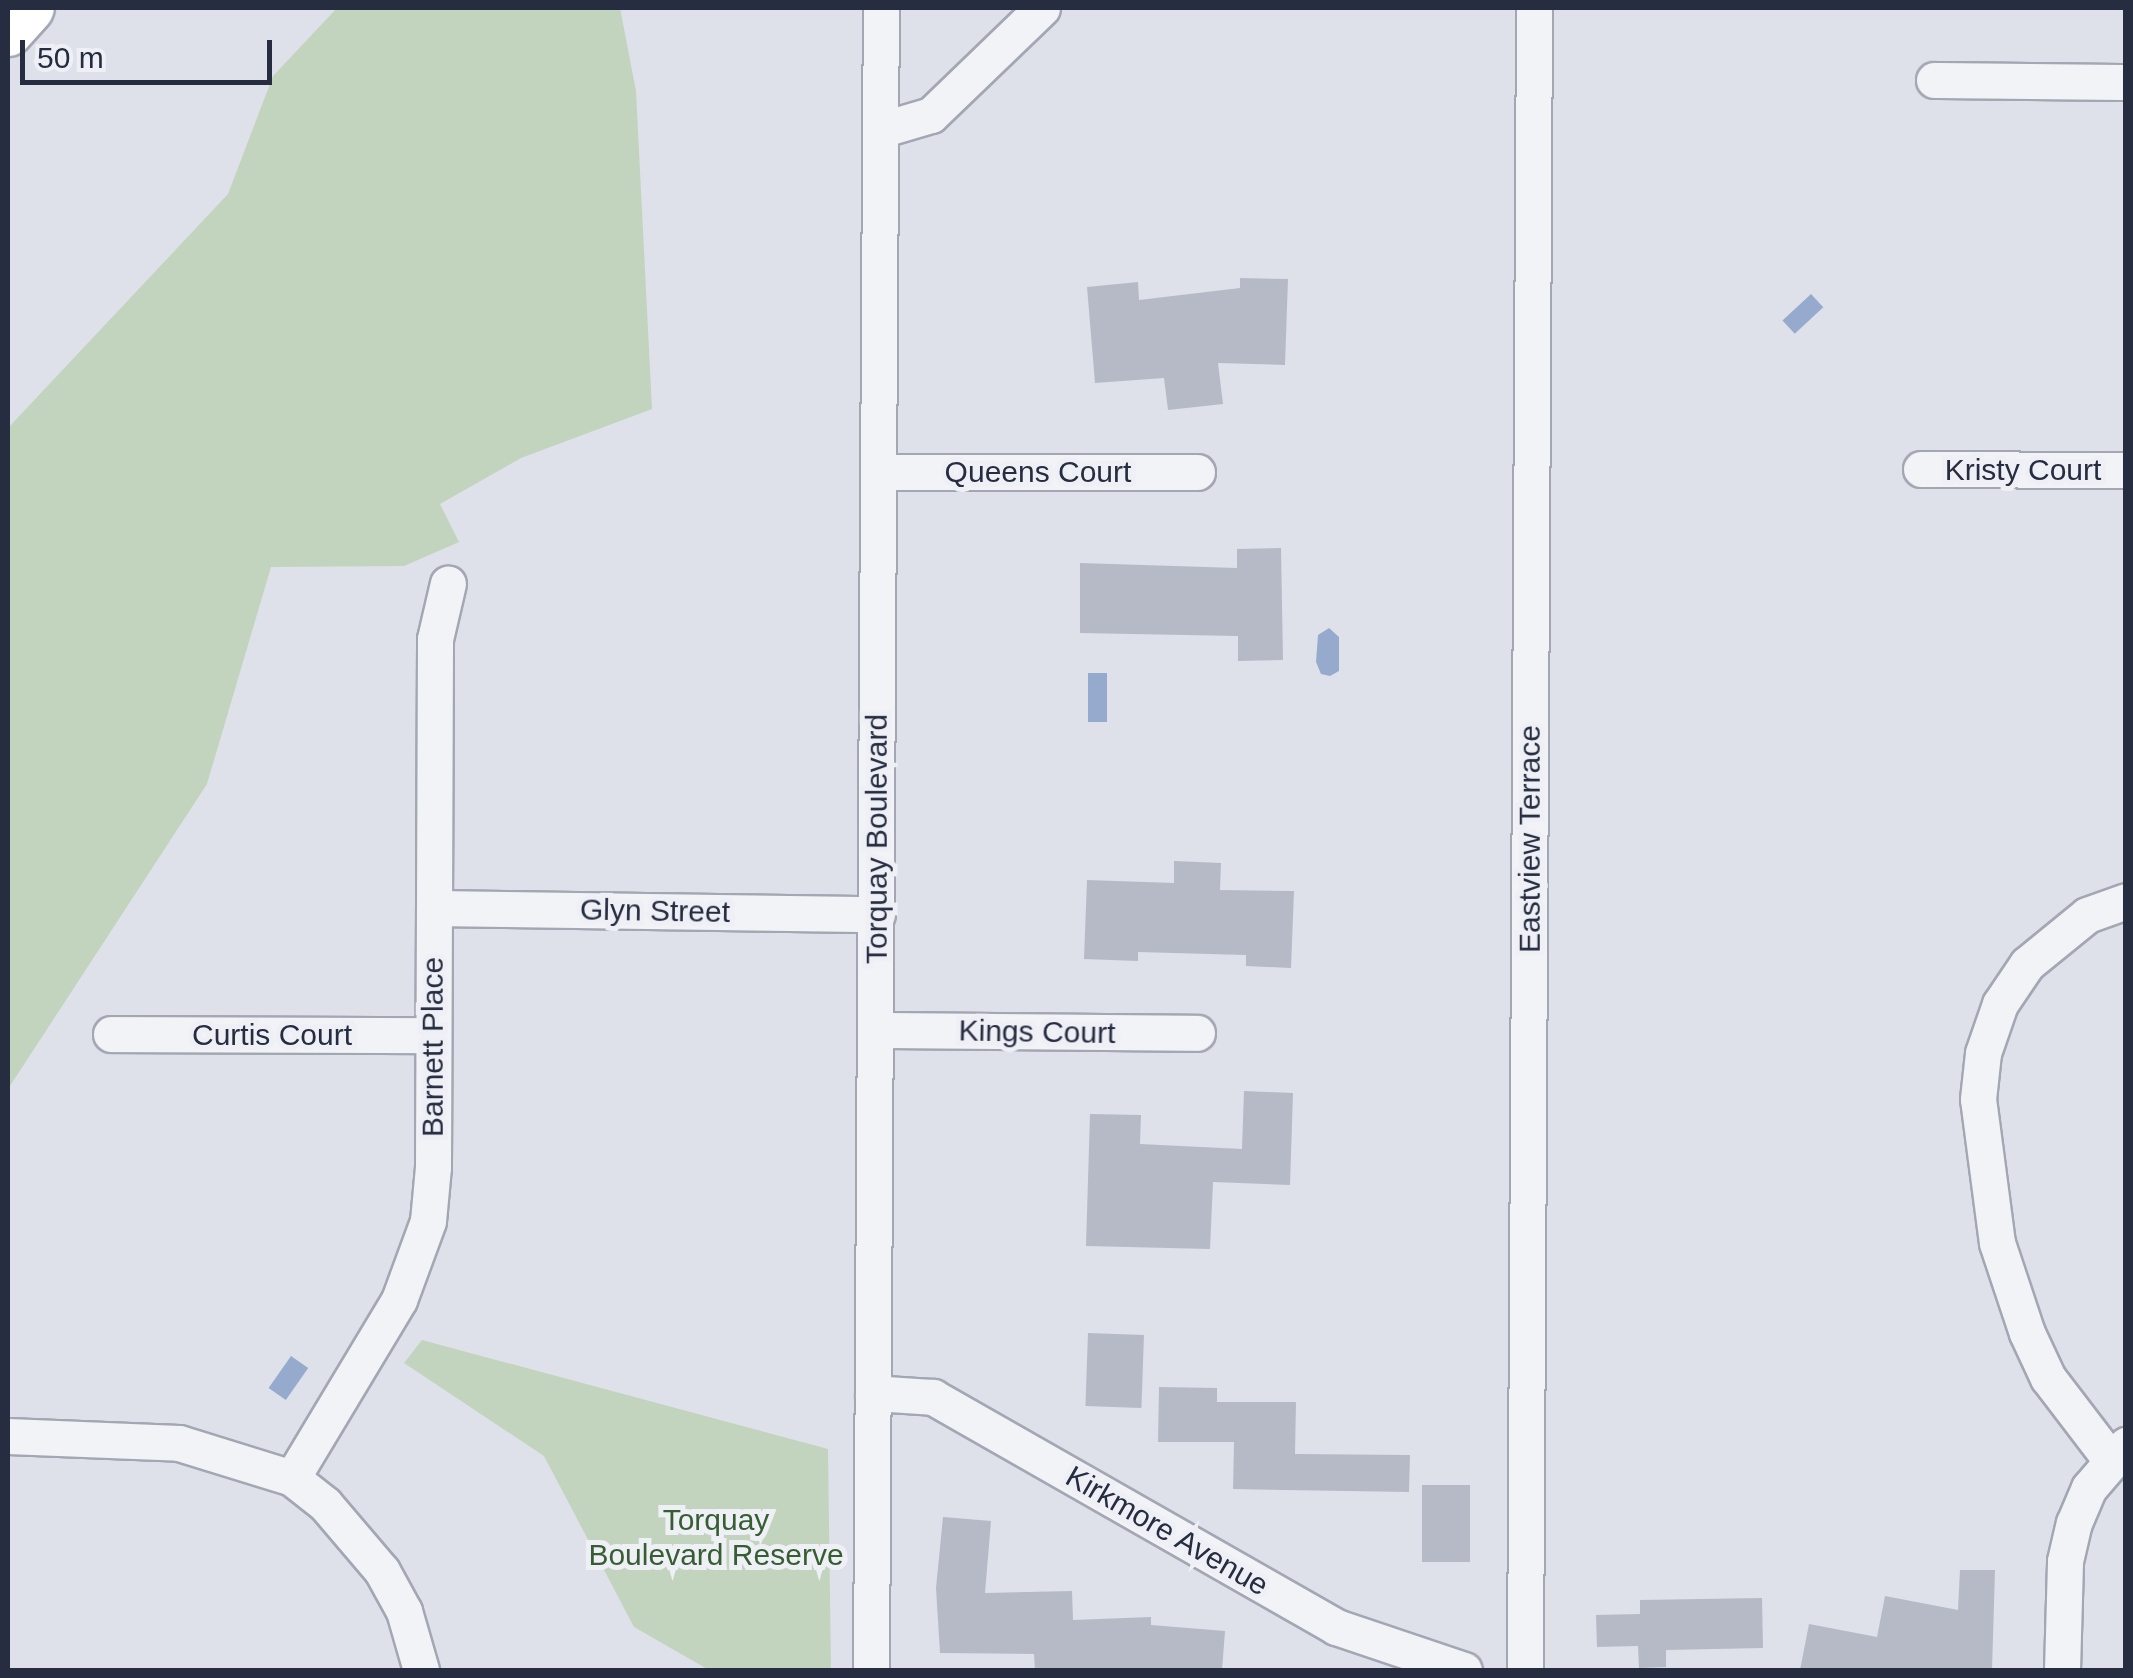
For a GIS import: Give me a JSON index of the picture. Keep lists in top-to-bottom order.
{
  "streets": {
    "street": [
      "Kristy Court",
      "Queens Court",
      "Torquay Boulevard",
      "Eastview Terrace",
      "Glyn Street",
      "Kings Court",
      "Curtis Court",
      "Barnett Place",
      "Kirkmore Avenue"
    ]
  },
  "crossings": [
    ["Queens Court", "Torquay Boulevard"],
    ["Torquay Boulevard", "Glyn Street"],
    ["Torquay Boulevard", "Kings Court"],
    ["Torquay Boulevard", "Kirkmore Avenue"],
    ["Glyn Street", "Barnett Place"],
    ["Curtis Court", "Barnett Place"]
  ],
  "parks": ["Torquay Boulevard Reserve"],
  "scale_bar": "50 m"
}
